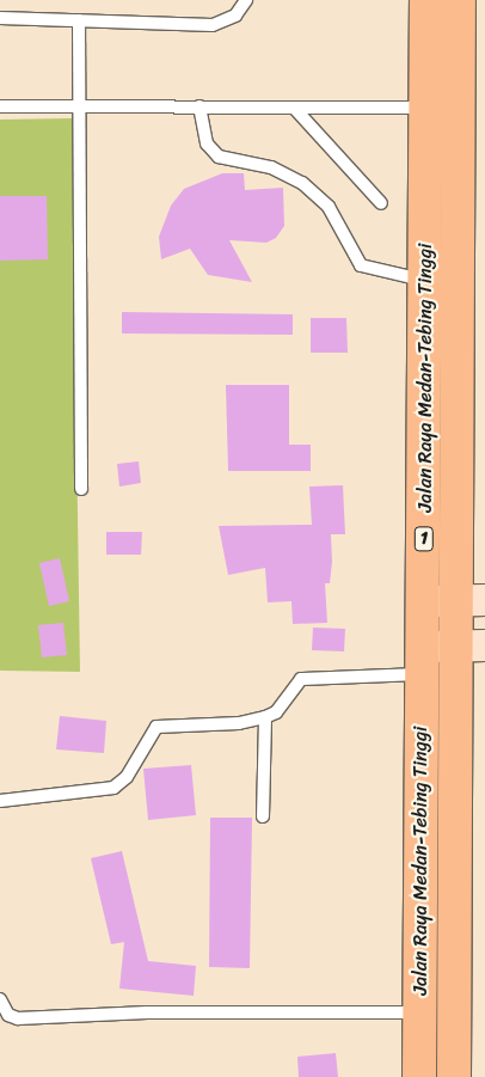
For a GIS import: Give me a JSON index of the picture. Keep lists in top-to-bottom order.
{
  "streets": {
    "highway": ["Jalan Raya Medan-Tebing Tinggi", "1"]
  }
}
